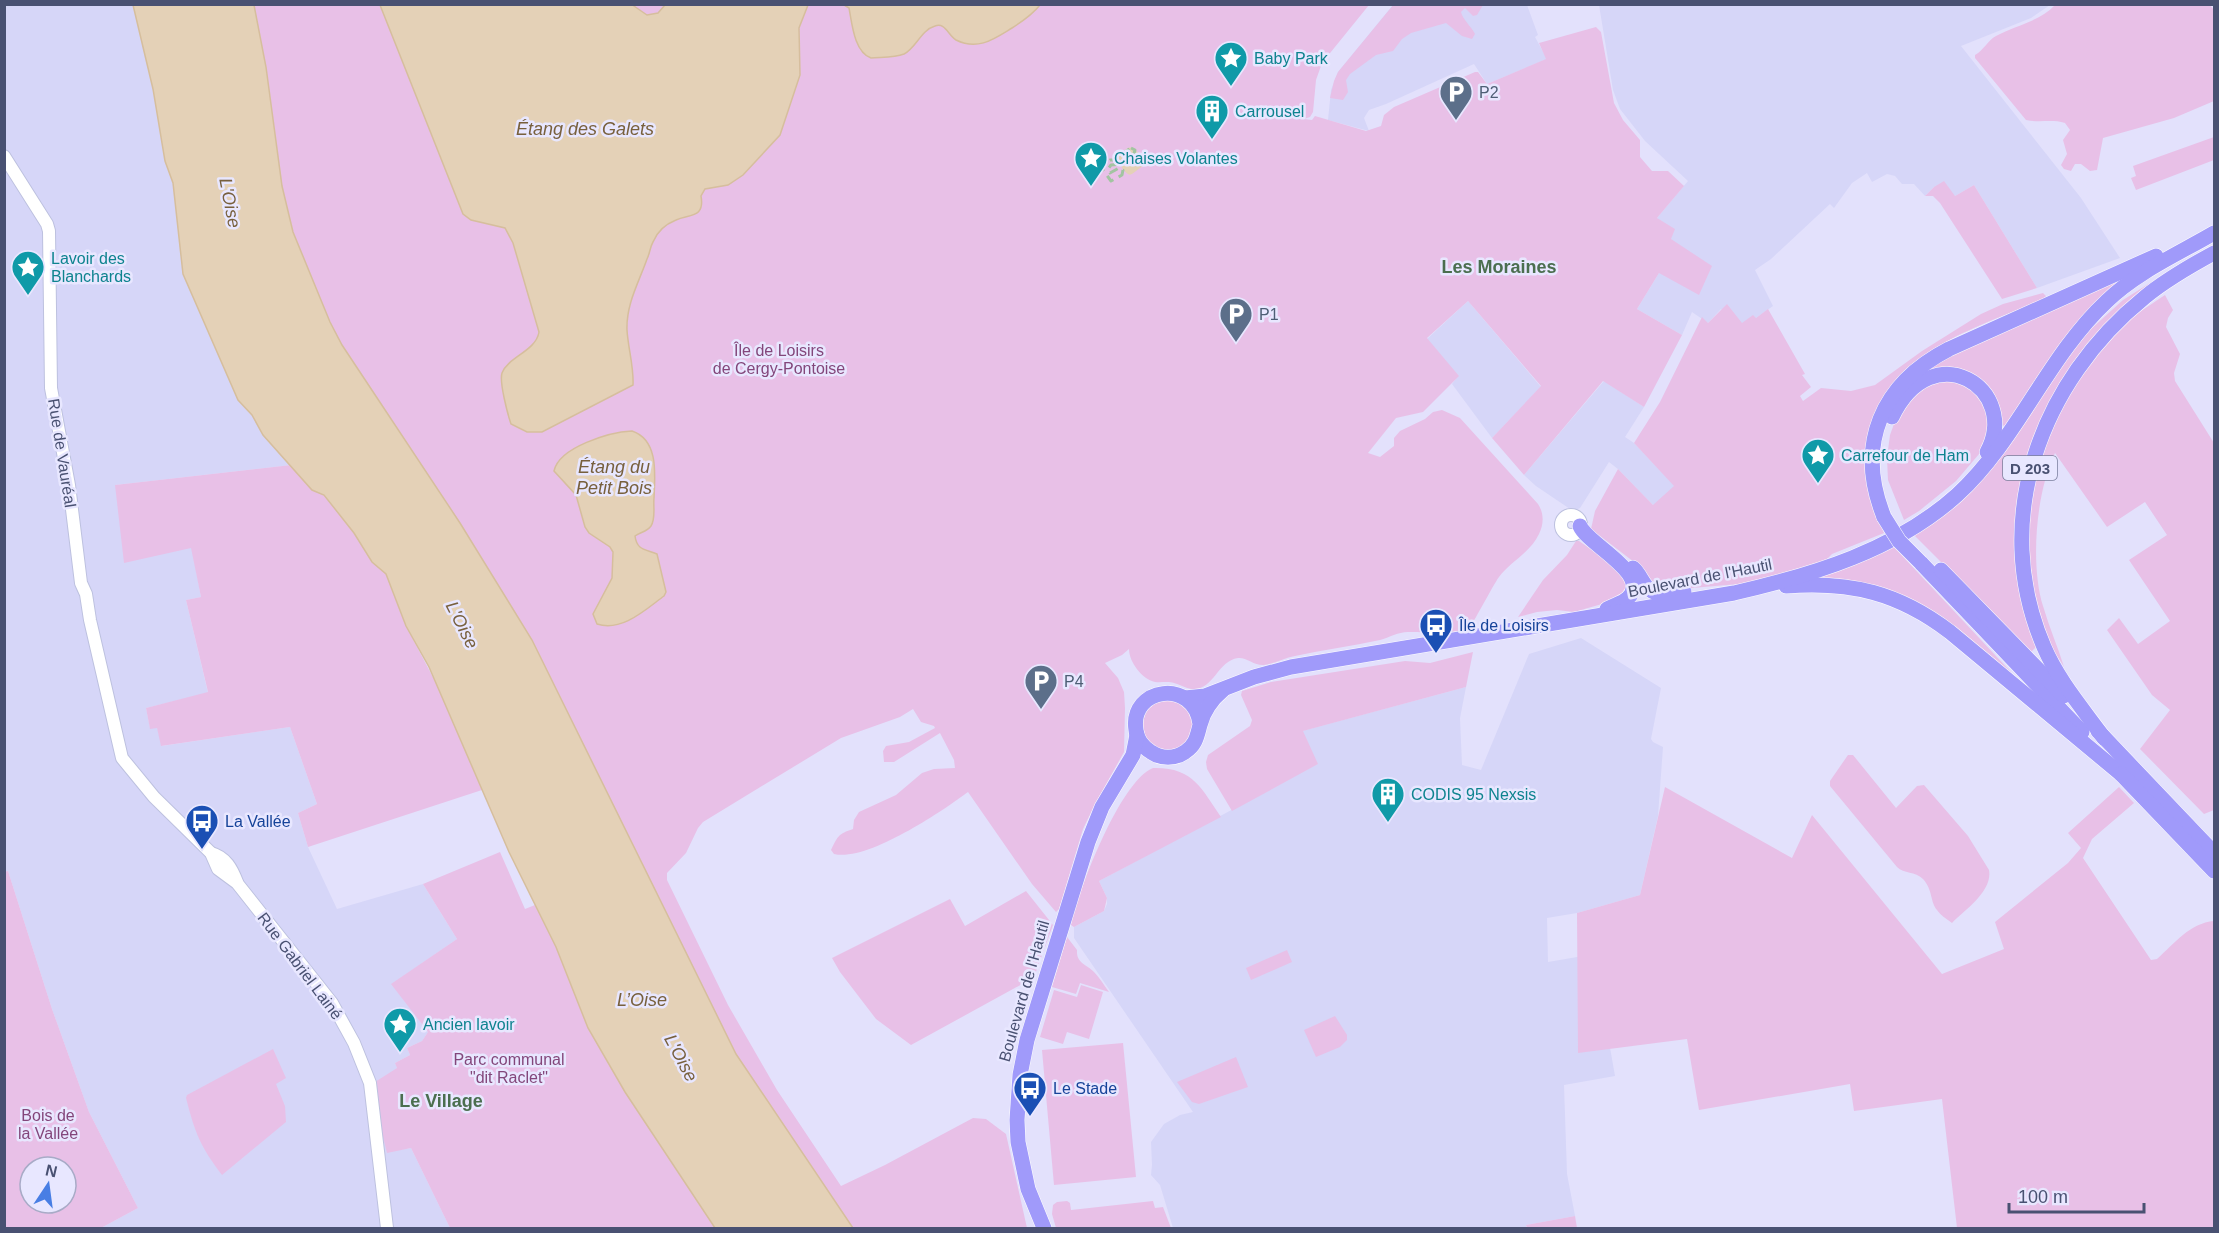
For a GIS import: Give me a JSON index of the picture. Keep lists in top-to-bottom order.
{
  "streets": {
    "main road": ["D 203", "Boulevard de l'Hautil"],
    "street": ["Rue de Vauréal", "Rue Gabriel Lainé"]
  },
  "crossings": [
    ["Rue de Vauréal", "Rue Gabriel Lainé"],
    ["D 203", "Boulevard de l'Hautil"]
  ],
  "districts": ["Les Moraines", "Le Village"],
  "water": [
    "Étang des Galets",
    "L'Oise",
    "Étang du Petit Bois",
    "L’Oise"
  ],
  "parks": ["Île de Loisirs de Cergy-Pontoise", "Parc communal \"dit Raclet\"", "Bois de la Vallée"],
  "places": {
    "place": [
      "Baby Park",
      "Chaises Volantes",
      "Lavoir des Blanchards",
      "Carrefour de Ham",
      "Ancien lavoir"
    ],
    "parking": ["P2", "P1", "P4"],
    "building": ["Carrousel", "CODIS 95 Nexsis"],
    "bus stop": ["Île de Loisirs", "La Vallée", "Le Stade"]
  },
  "scale_bar": "100 m",
  "north": "top"
}
